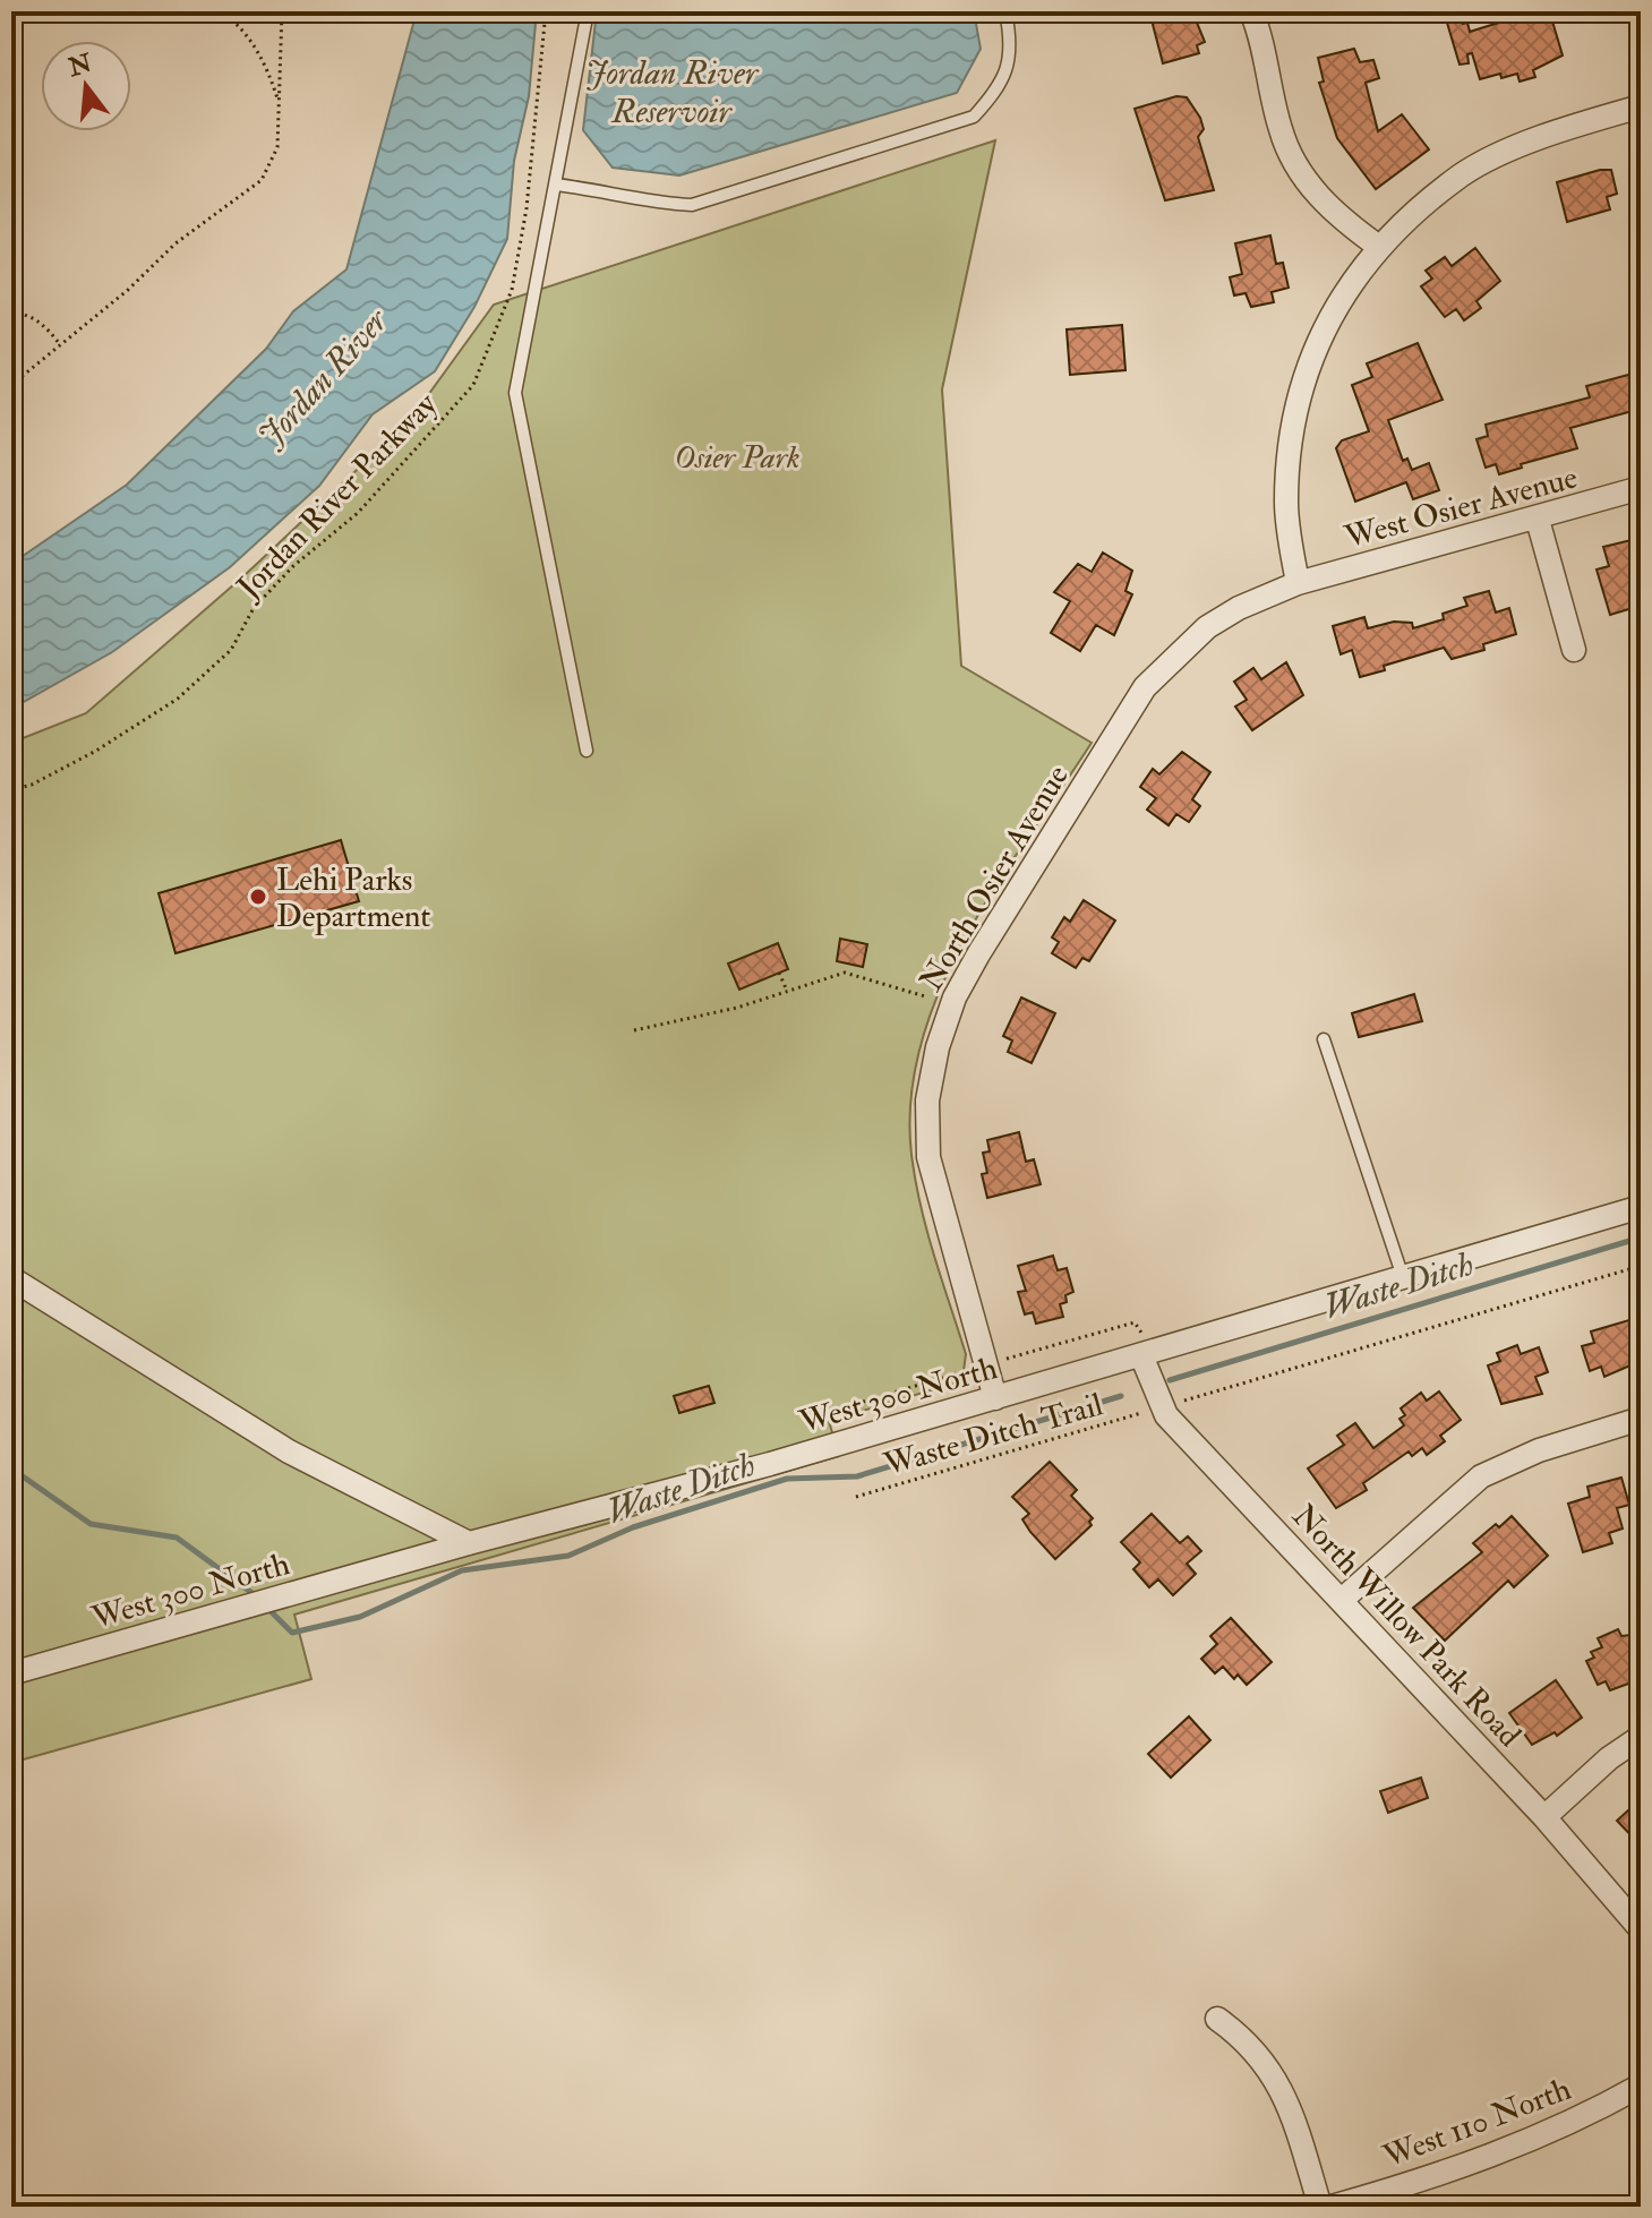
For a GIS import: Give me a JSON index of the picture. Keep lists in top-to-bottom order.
{
  "streets": {
    "street": [
      "West Osier Avenue",
      "North Osier Avenue",
      "West 300 North",
      "North Willow Park Road",
      "West 110 North"
    ],
    "path": ["Jordan River Parkway", "Waste Ditch Trail"]
  },
  "crossings": [
    ["West Osier Avenue", "North Osier Avenue"],
    ["North Osier Avenue", "West 300 North"],
    ["West 300 North", "North Willow Park Road"]
  ],
  "water": ["Jordan River Reservoir", "Jordan River", "Waste Ditch"],
  "parks": ["Osier Park"],
  "places": ["Lehi Parks Department"],
  "north": "top"
}
